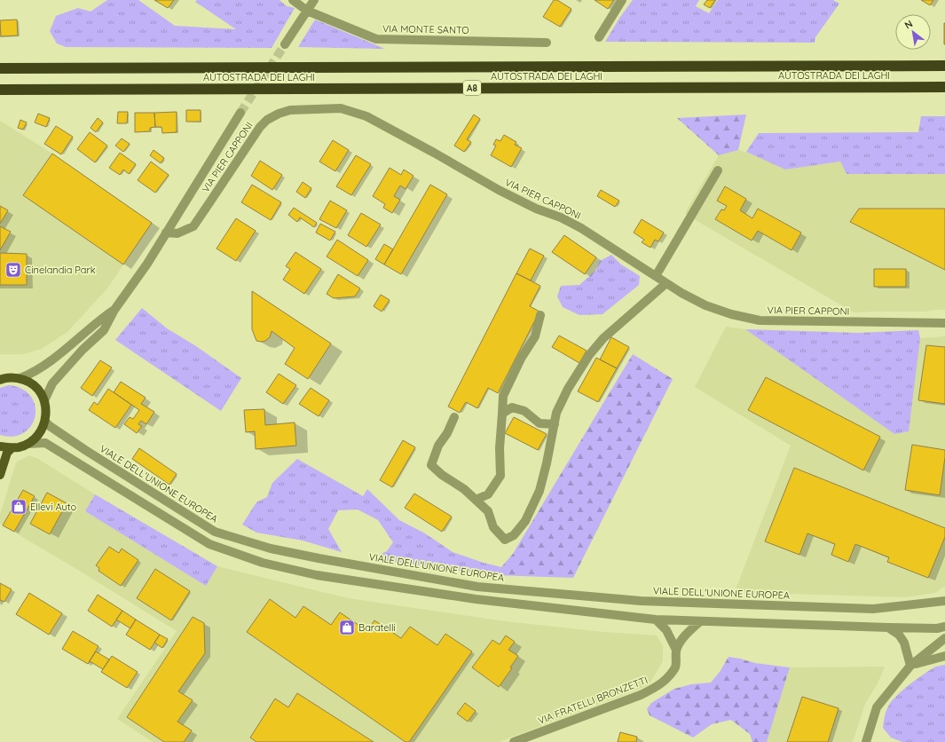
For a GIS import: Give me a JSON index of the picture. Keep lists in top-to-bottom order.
{
  "streets": {
    "highway": ["AUTOSTRADA DEI LAGHI", "A8"],
    "street": [
      "VIA MONTE SANTO",
      "VIA PIER CAPPONI",
      "VIALE DELL'UNIONE EUROPEA",
      "VIA FRATELLI BRONZETTI"
    ]
  },
  "places": {
    "theatre": ["Cinelandia Park"],
    "shop": ["Ellevi Auto", "Baratelli"]
  },
  "north": "top left"
}
